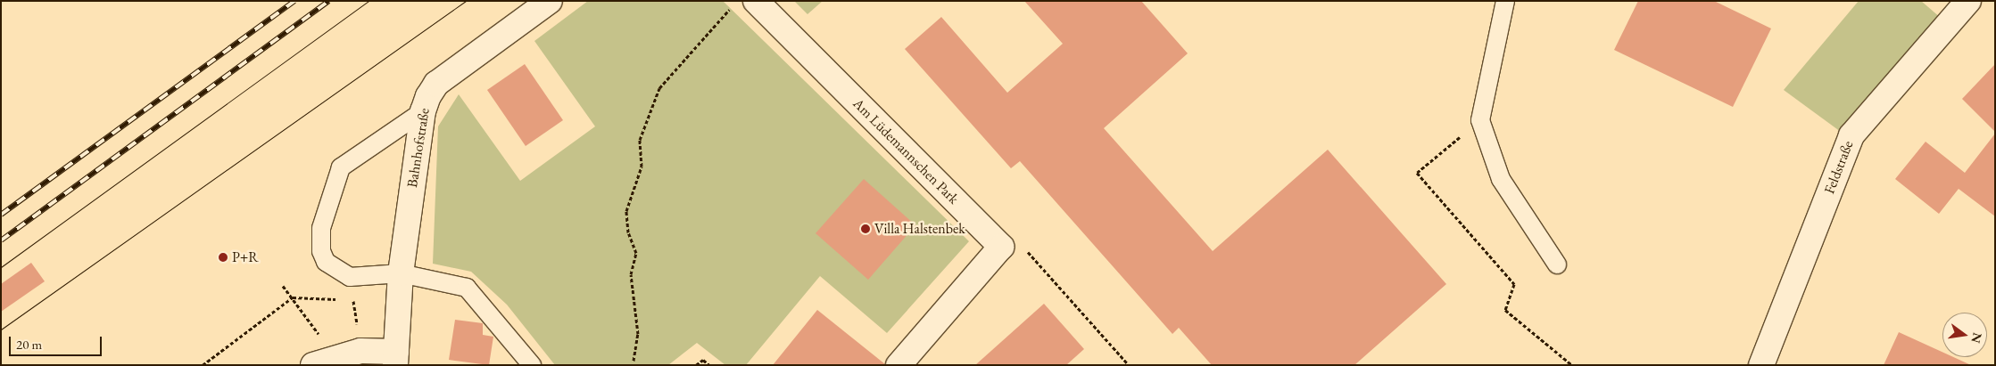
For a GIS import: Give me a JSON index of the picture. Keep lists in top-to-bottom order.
{
  "streets": {
    "street": ["Bahnhofstraße", "Am Lüdemannschen Park", "Feldstraße"]
  },
  "places": ["Villa Halstenbek", "P+R"],
  "scale_bar": "20 m",
  "north": "right"
}
